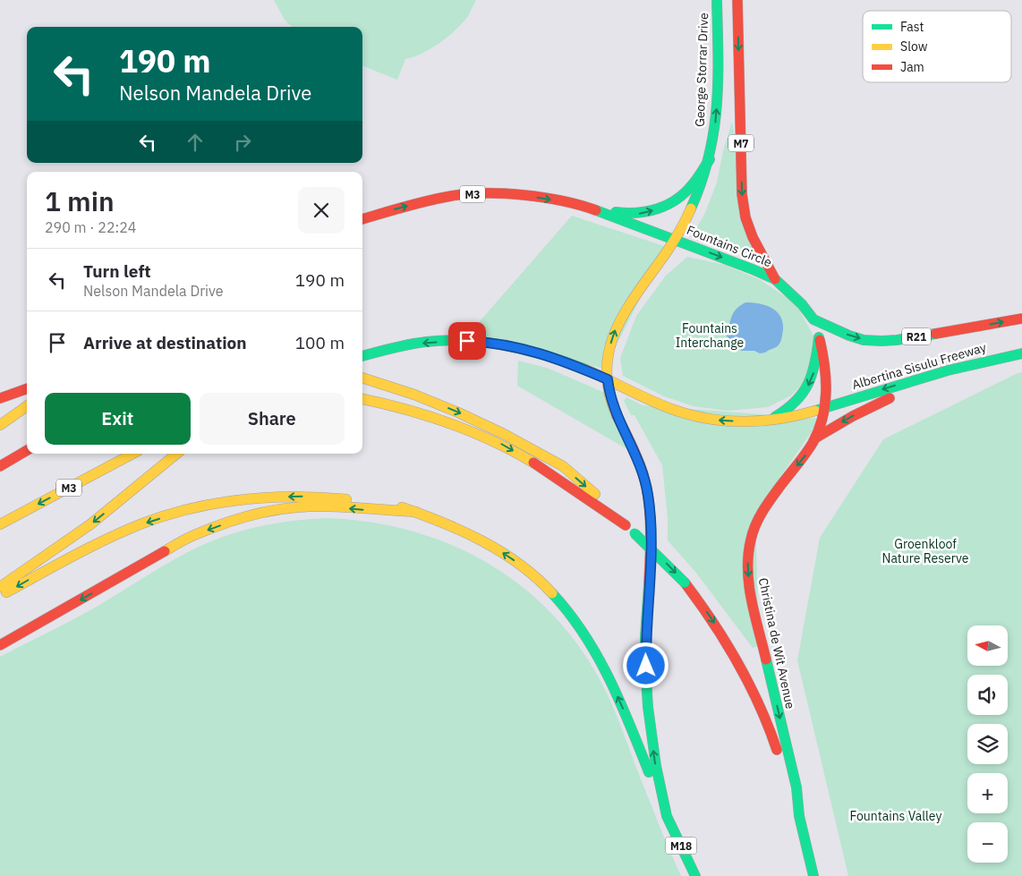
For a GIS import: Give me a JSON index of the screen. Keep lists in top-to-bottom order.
{
  "streets": {
    "main road": [
      "George Storrar Drive",
      "M7",
      "M3",
      "Fountains Circle",
      "R21",
      "Albertina Sisulu Freeway",
      "Christina de Wit Avenue",
      "M18"
    ]
  },
  "crossings": [
    ["George Storrar Drive", "M3"],
    ["George Storrar Drive", "Fountains Circle"],
    ["M7", "Fountains Circle"],
    ["M7", "M18"],
    ["M3", "Fountains Circle"],
    ["Fountains Circle", "Albertina Sisulu Freeway"],
    ["Fountains Circle", "Christina de Wit Avenue"],
    ["Albertina Sisulu Freeway", "Christina de Wit Avenue"]
  ],
  "one_way": ["Christina de Wit Avenue"],
  "parks": ["Fountains Interchange", "Groenkloof Nature Reserve", "Fountains Valley"],
  "legend": ["Fast", "Slow", "Jam"],
  "north": "left",
  "page": {
    "turn": ["190 m", "Nelson Mandela Drive"],
    "heading": ["1 min", "290 m · 22:24"],
    "list": [
      {
        "name": "Turn left",
        "note": "Nelson Mandela Drive",
        "value": "190 m"
      },
      {
        "name": "Arrive at destination",
        "value": "100 m"
      }
    ],
    "buttons": ["Exit", "Share"],
    "map_buttons": ["+", "−"]
  }
}
